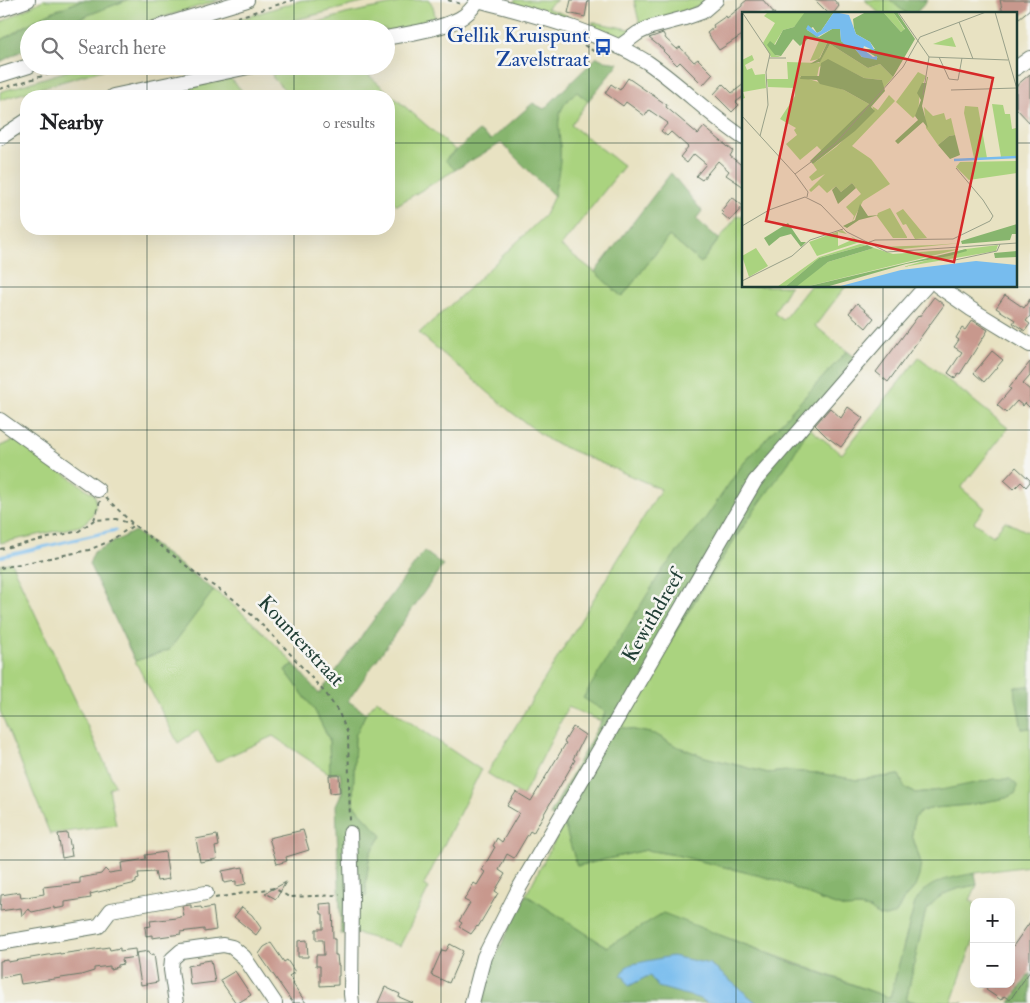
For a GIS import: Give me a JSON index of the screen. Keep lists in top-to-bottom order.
{
  "streets": {
    "street": ["Kewithdreef"],
    "path": ["Kounterstraat"]
  },
  "places": {
    "bus stop": ["Gellik Kruispunt Zavelstraat"]
  },
  "page": {
    "search": "Search here",
    "heading": ["Nearby", "0 results"],
    "map_buttons": ["+", "−"]
  }
}
